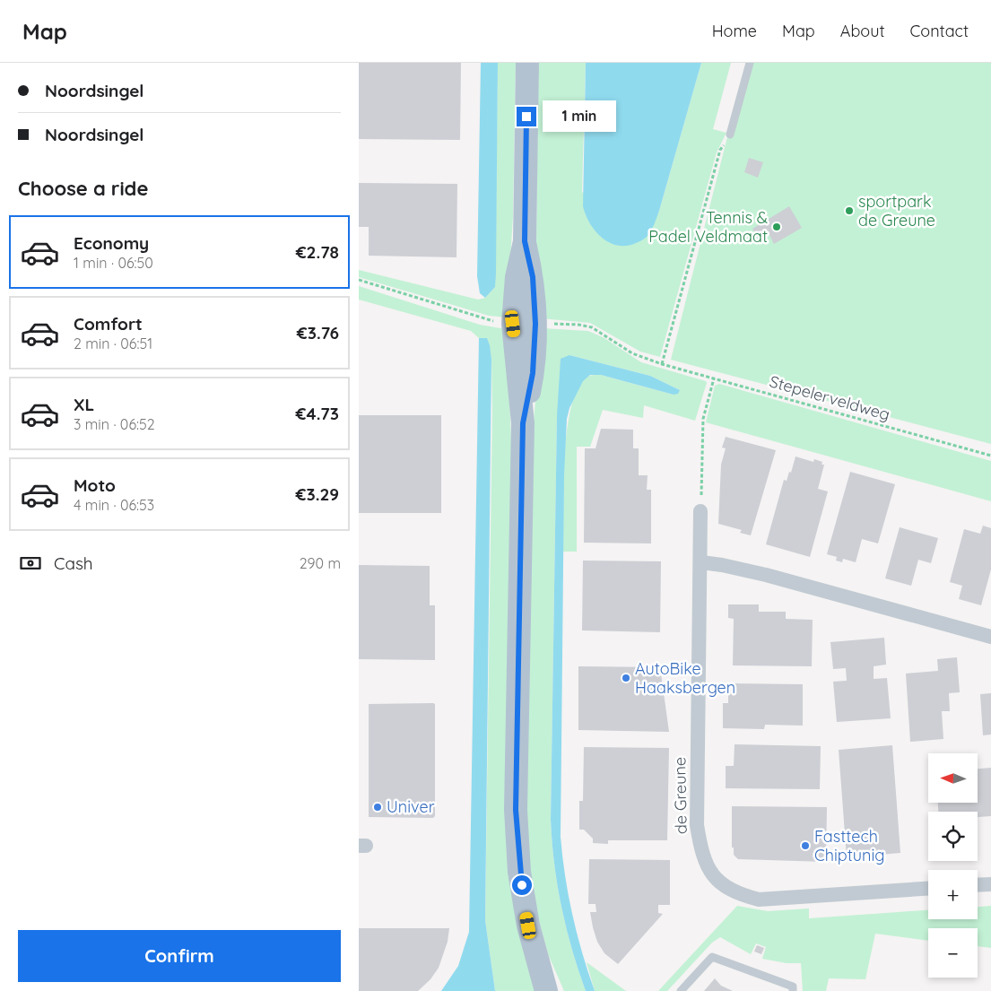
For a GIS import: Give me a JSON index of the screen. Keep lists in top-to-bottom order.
{
  "streets": {
    "street": ["de Greune"],
    "path": ["Stepelerveldweg"]
  },
  "places": [
    "sportpark de Greune",
    "Tennis & Padel Veldmaat",
    "AutoBike Haaksbergen",
    "Univer",
    "Fasttech Chiptunig"
  ],
  "north": "left",
  "page": {
    "header": "Map",
    "nav": [
      "Home",
      "Map",
      "About",
      "Contact"
    ],
    "banner": ["Noordsingel", "Noordsingel"],
    "bubble": "1 min",
    "heading": "Choose a ride",
    "list": [
      {
        "name": "Economy",
        "note": "1 min · 06:50",
        "value": "€2.78"
      },
      {
        "name": "Comfort",
        "note": "2 min · 06:51",
        "value": "€3.76"
      },
      {
        "name": "XL",
        "note": "3 min · 06:52",
        "value": "€4.73"
      },
      {
        "name": "Moto",
        "note": "4 min · 06:53",
        "value": "€3.29"
      }
    ],
    "pay": ["Cash", "290 m"],
    "map_buttons": ["+", "−"],
    "buttons": "Confirm"
  }
}
